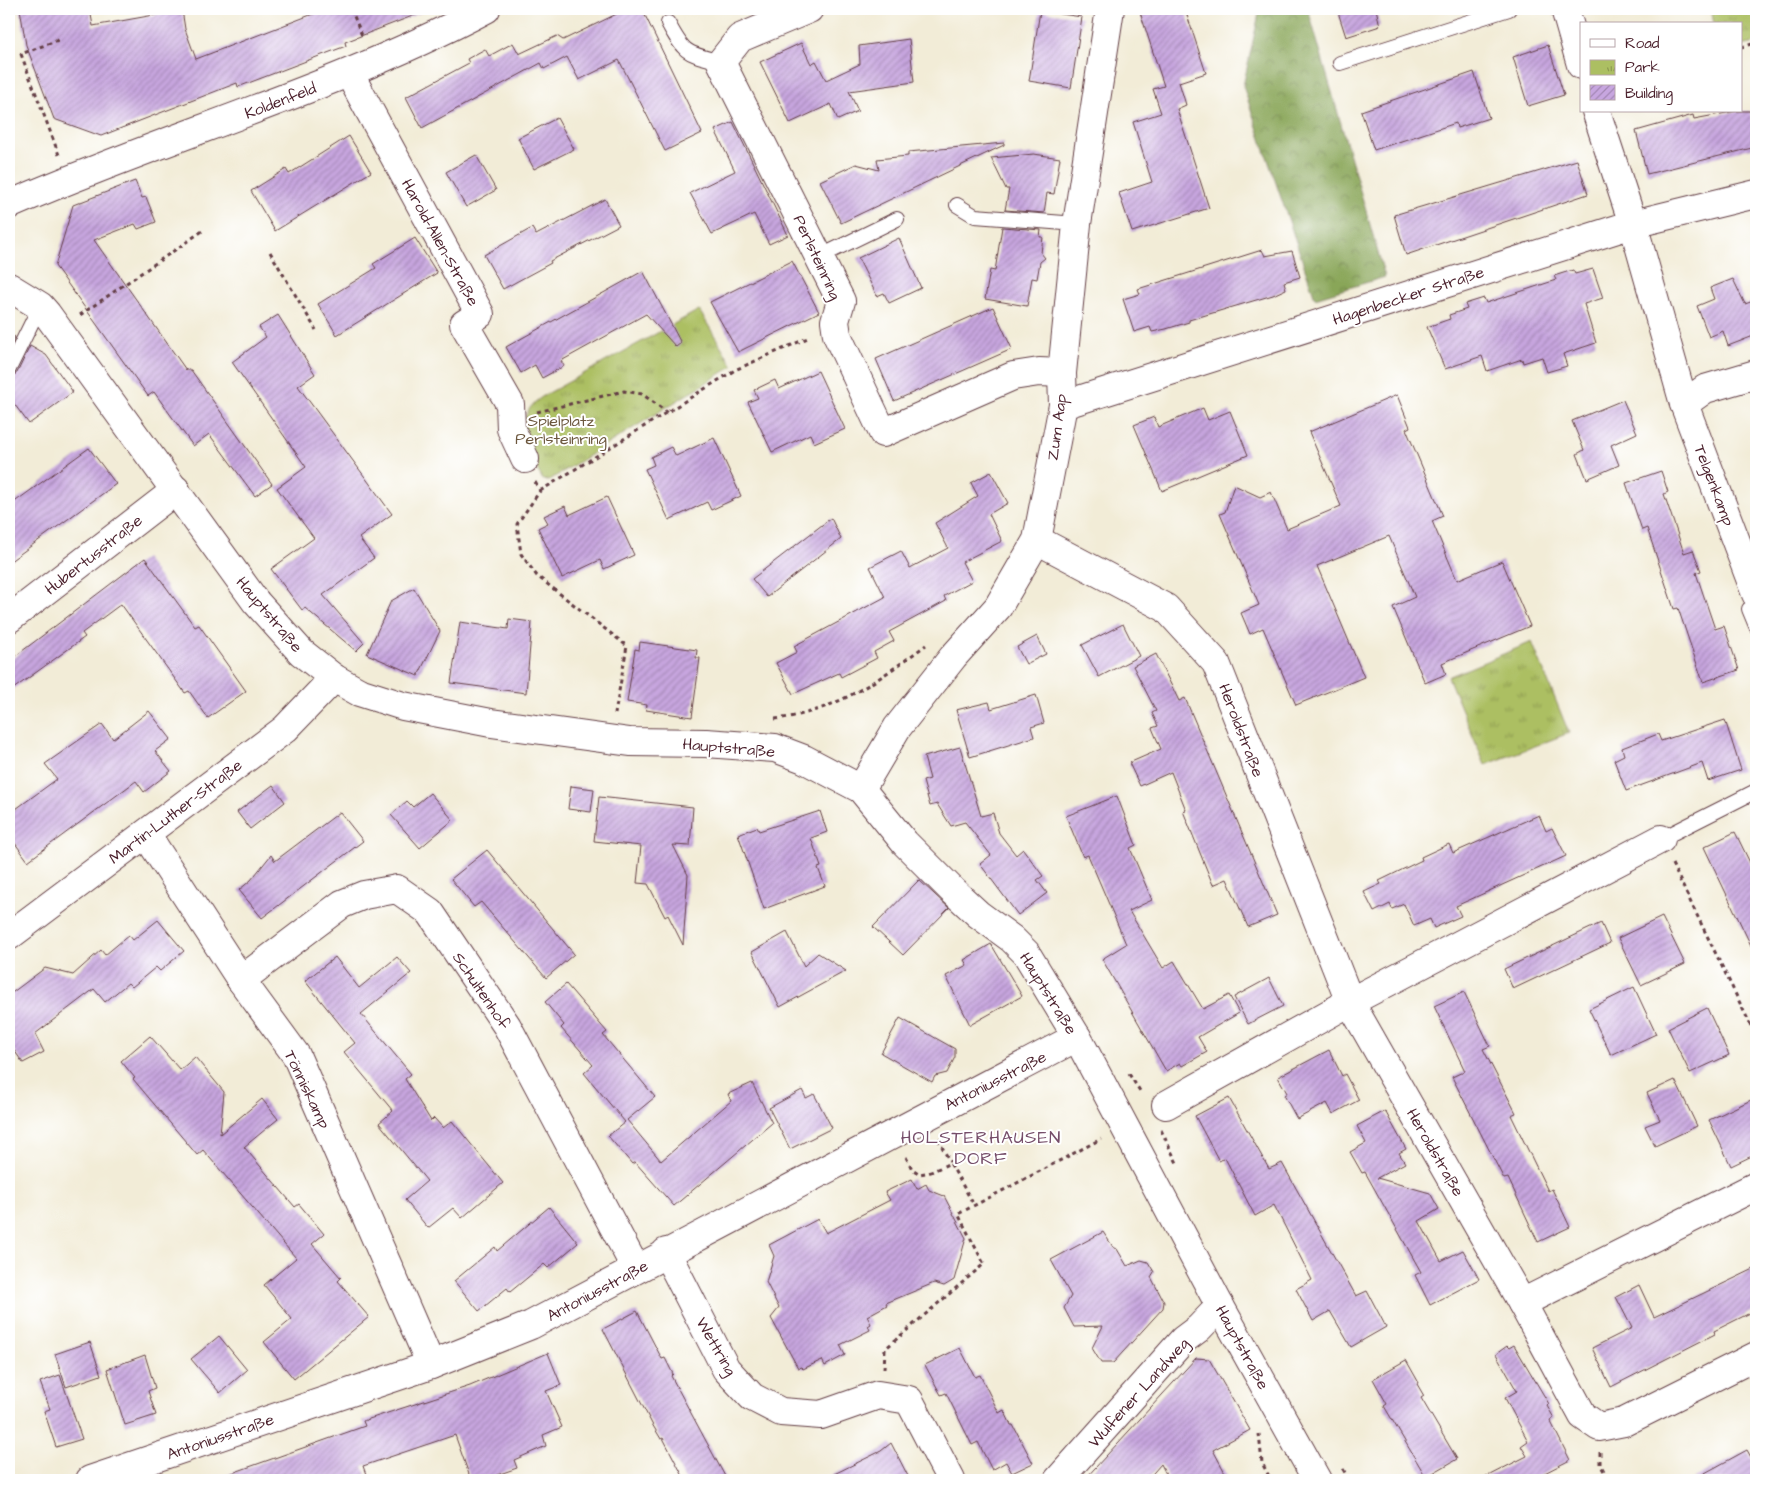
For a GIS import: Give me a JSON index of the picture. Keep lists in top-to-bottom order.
{
  "streets": {
    "street": [
      "Koldenfeld",
      "Harold-Allen-Straße",
      "Perlsteinring",
      "Hagenbecker Straße",
      "Zum Aap",
      "Telgenkamp",
      "Hubertusstraße",
      "Hauptstraße",
      "Heroldstraße",
      "Martin-Luther-Straße",
      "Schultenhof",
      "Antoniusstraße",
      "Tönniskamp",
      "Wettring",
      "Wulfener Landweg"
    ]
  },
  "crossings": [
    ["Koldenfeld", "Harold-Allen-Straße"],
    ["Perlsteinring", "Zum Aap"],
    ["Hagenbecker Straße", "Zum Aap"],
    ["Hagenbecker Straße", "Telgenkamp"],
    ["Zum Aap", "Hauptstraße"],
    ["Zum Aap", "Heroldstraße"],
    ["Hubertusstraße", "Hauptstraße"],
    ["Hauptstraße", "Martin-Luther-Straße"],
    ["Hauptstraße", "Antoniusstraße"],
    ["Hauptstraße", "Wulfener Landweg"],
    ["Martin-Luther-Straße", "Tönniskamp"],
    ["Schultenhof", "Antoniusstraße"],
    ["Schultenhof", "Tönniskamp"],
    ["Antoniusstraße", "Tönniskamp"],
    ["Antoniusstraße", "Wettring"]
  ],
  "districts": ["HOLSTERHAUSEN DORF"],
  "parks": ["Spielplatz Perlsteinring"],
  "legend": ["Road", "Park", "Building"]
}
